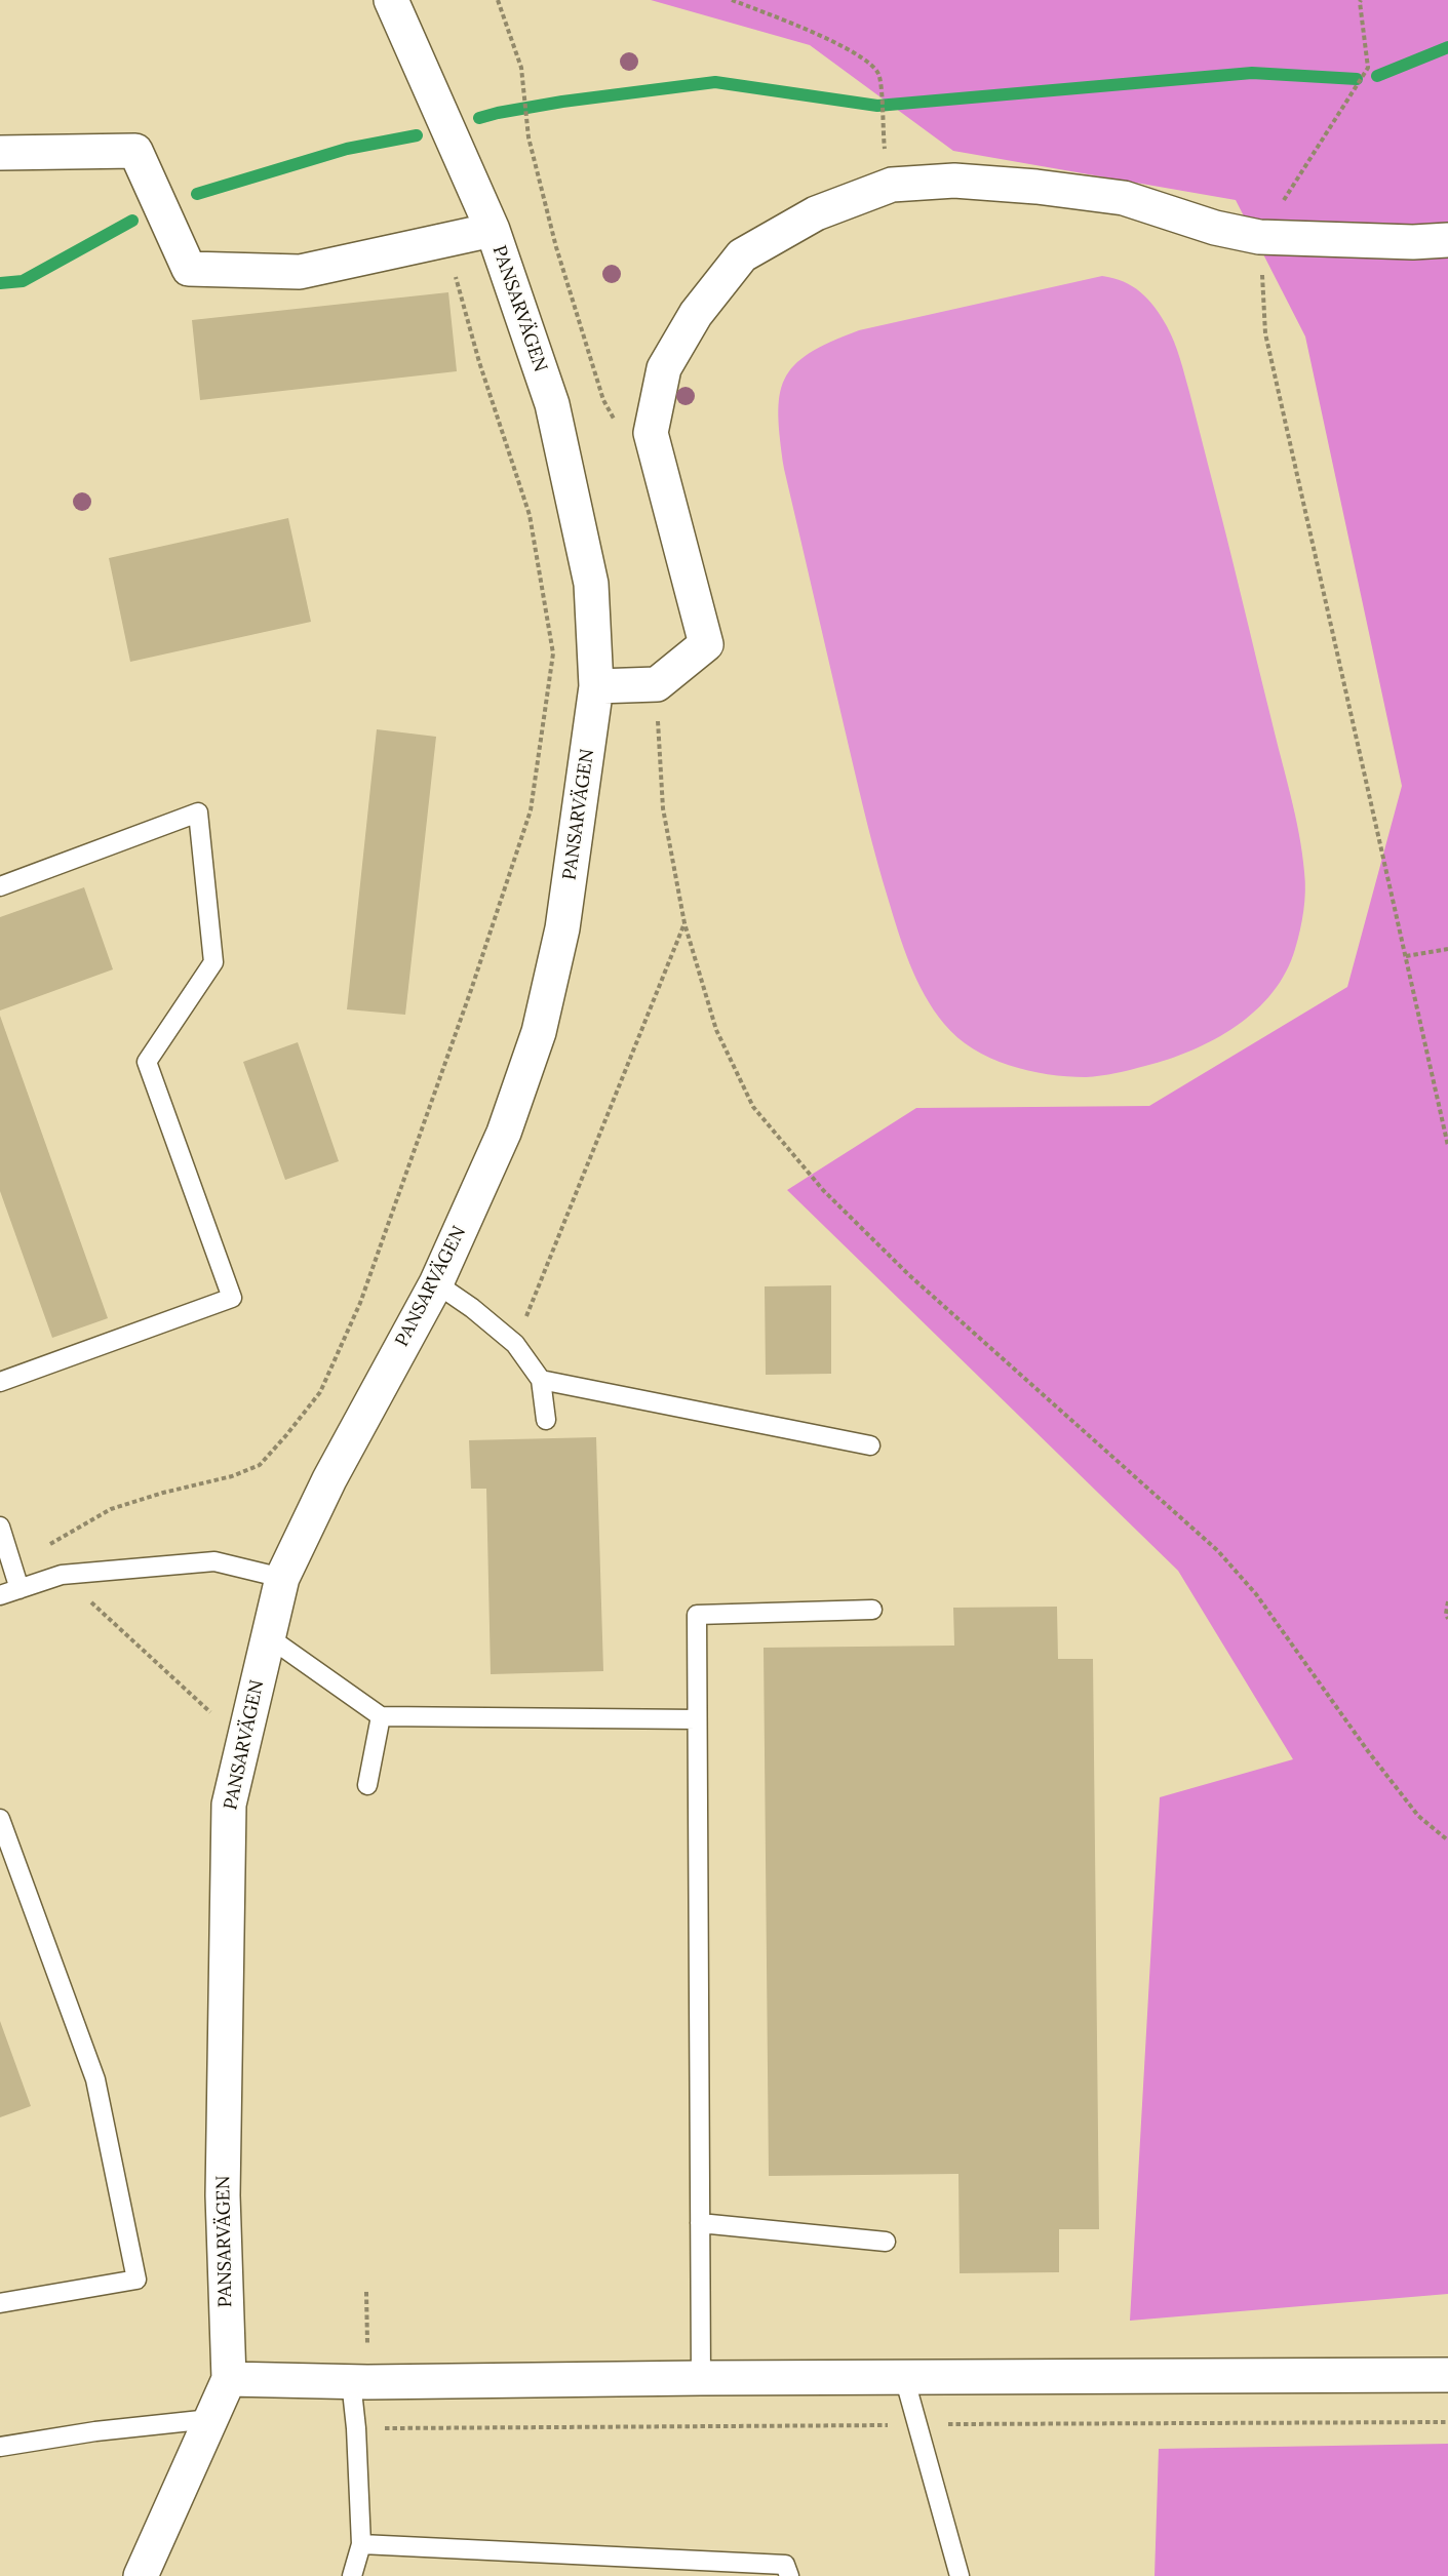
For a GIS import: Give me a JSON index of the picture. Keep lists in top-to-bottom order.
{
  "streets": {
    "street": ["PANSARVÄGEN"]
  }
}
